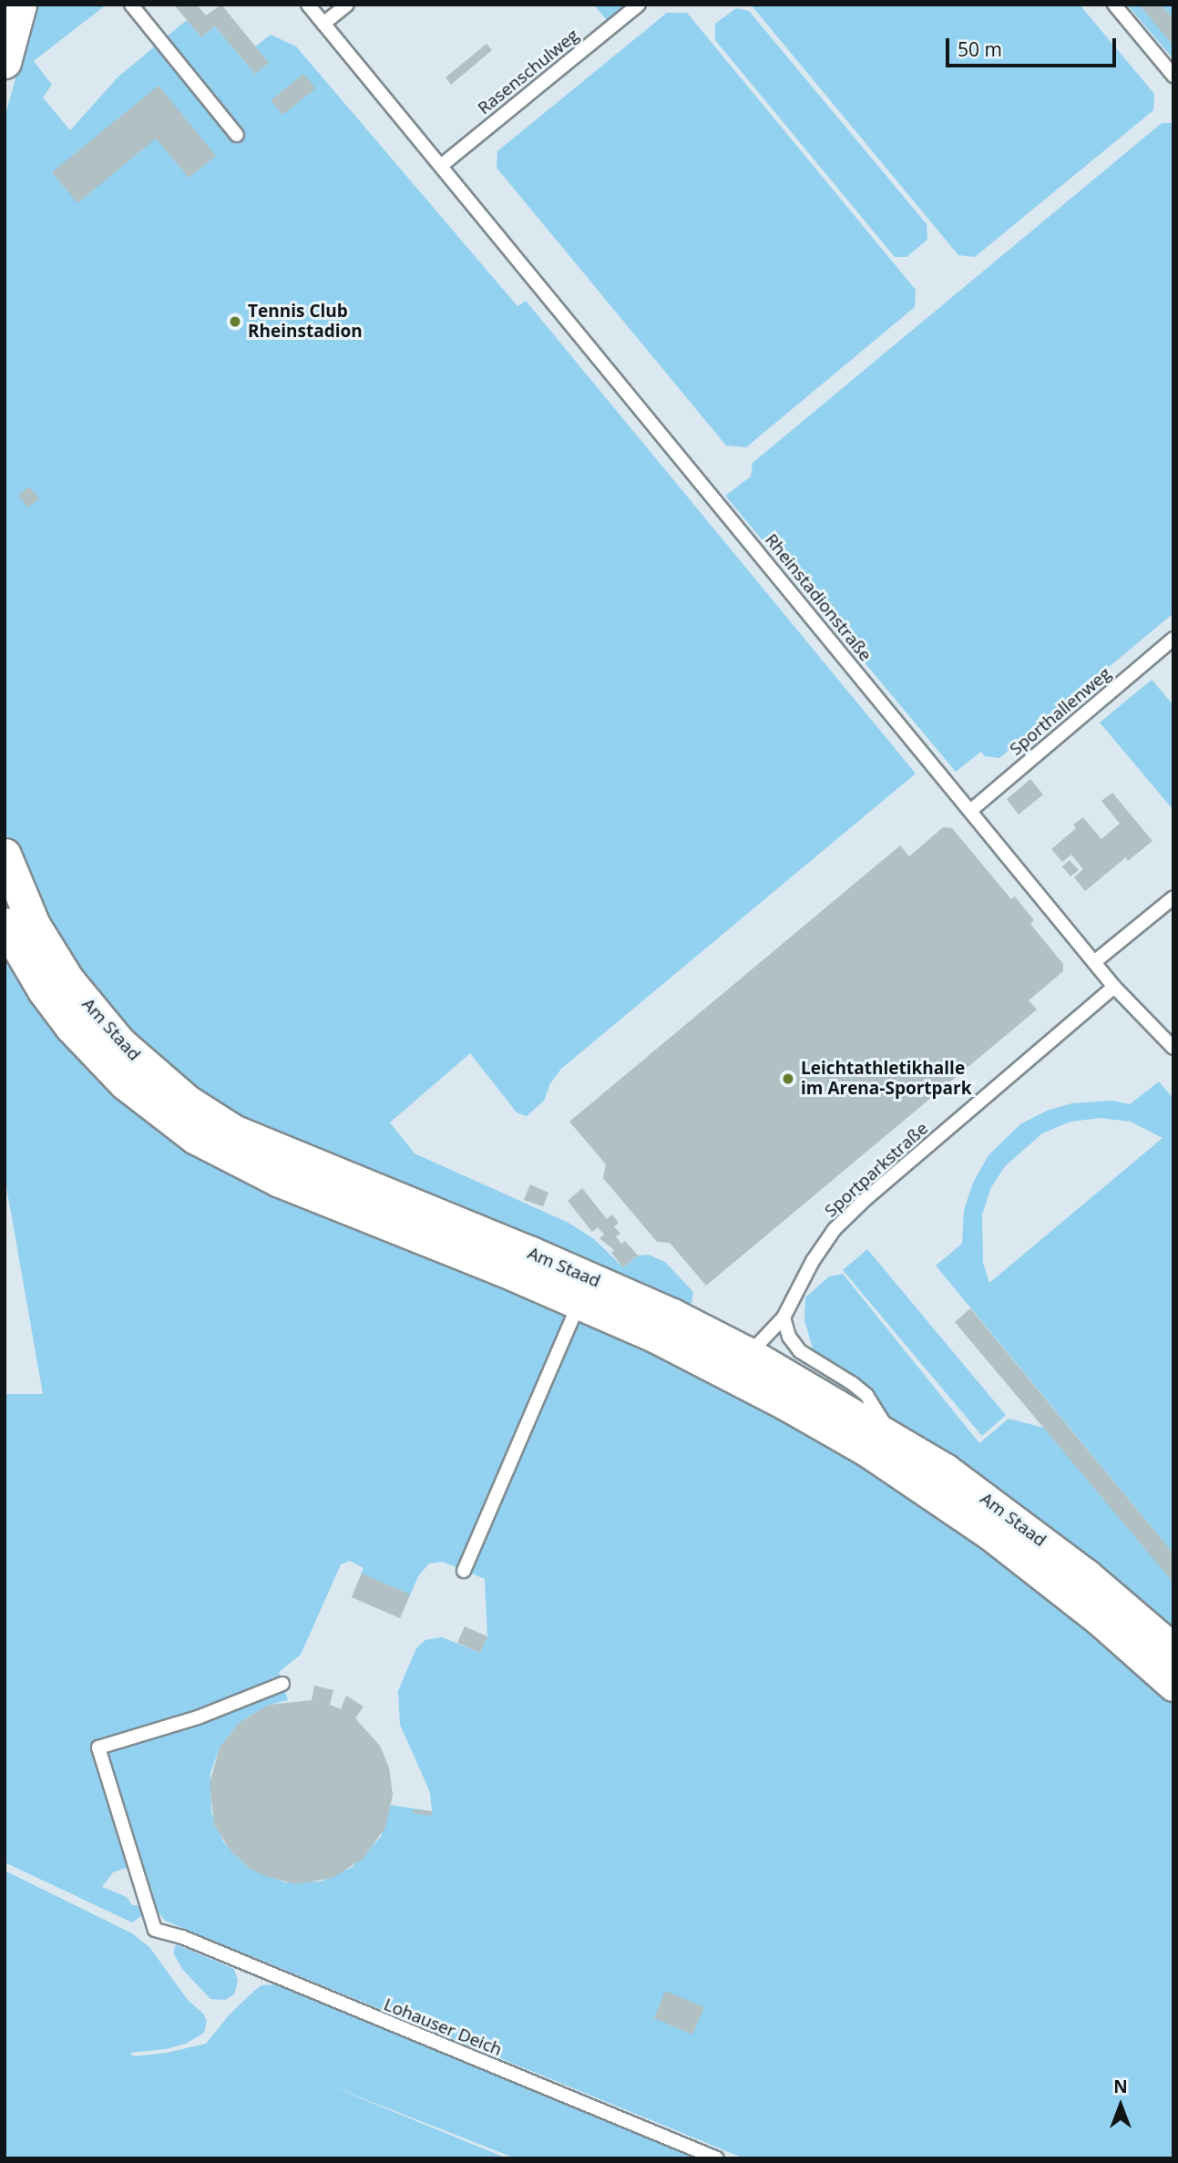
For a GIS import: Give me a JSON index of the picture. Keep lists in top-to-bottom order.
{
  "streets": {
    "street": ["Am Staad"],
    "lane": [
      "Rasenschulweg",
      "Rheinstadionstraße",
      "Sporthallenweg",
      "Sportparkstraße",
      "Lohauser Deich"
    ]
  },
  "crossings": [
    ["Rasenschulweg", "Rheinstadionstraße"],
    ["Rheinstadionstraße", "Sporthallenweg"],
    ["Rheinstadionstraße", "Sportparkstraße"],
    ["Am Staad", "Sportparkstraße"]
  ],
  "places": ["Tennis Club Rheinstadion", "Leichtathletikhalle im Arena-Sportpark"],
  "scale_bar": "50 m",
  "north": "top"
}
